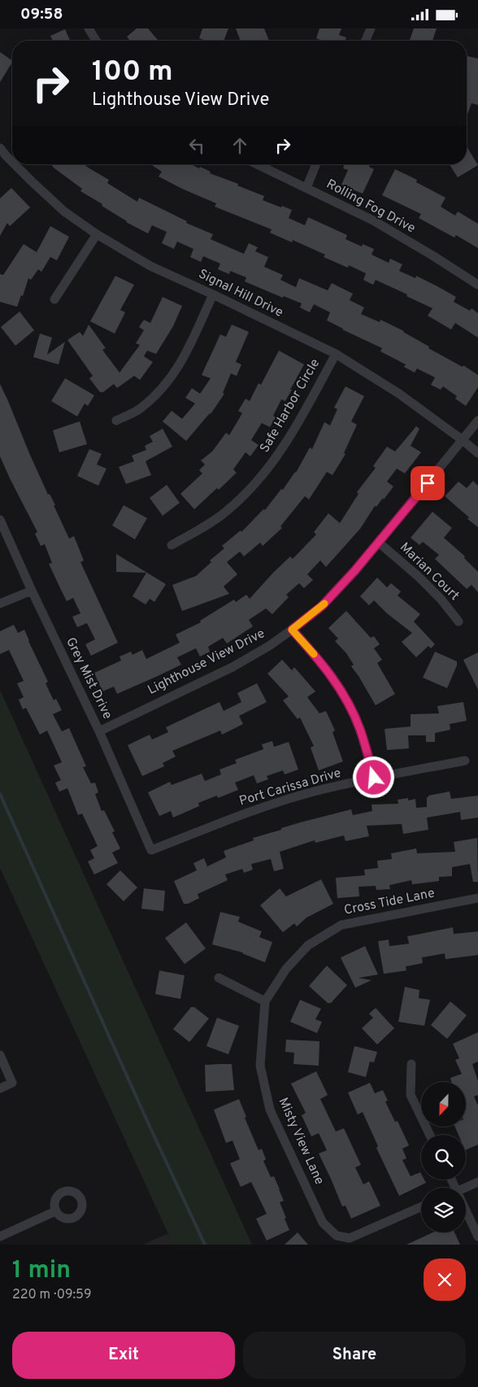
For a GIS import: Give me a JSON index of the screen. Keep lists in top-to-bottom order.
{
  "streets": {
    "street": [
      "Rolling Fog Drive",
      "Signal Hill Drive",
      "Safe Harbor Circle",
      "Marian Court",
      "Lighthouse View Drive",
      "Grey Mist Drive",
      "Port Carissa Drive",
      "Cross Tide Lane",
      "Misty View Lane"
    ]
  },
  "crossings": [
    ["Signal Hill Drive", "Safe Harbor Circle"],
    ["Signal Hill Drive", "Lighthouse View Drive"],
    ["Marian Court", "Lighthouse View Drive"],
    ["Lighthouse View Drive", "Grey Mist Drive"],
    ["Grey Mist Drive", "Port Carissa Drive"],
    ["Cross Tide Lane", "Misty View Lane"]
  ],
  "north": "bottom",
  "page": {
    "status": "09:58",
    "turn": ["100 m", "Lighthouse View Drive"],
    "heading": ["1 min", "220 m · 09:59"],
    "buttons": ["Exit", "Share"]
  }
}
